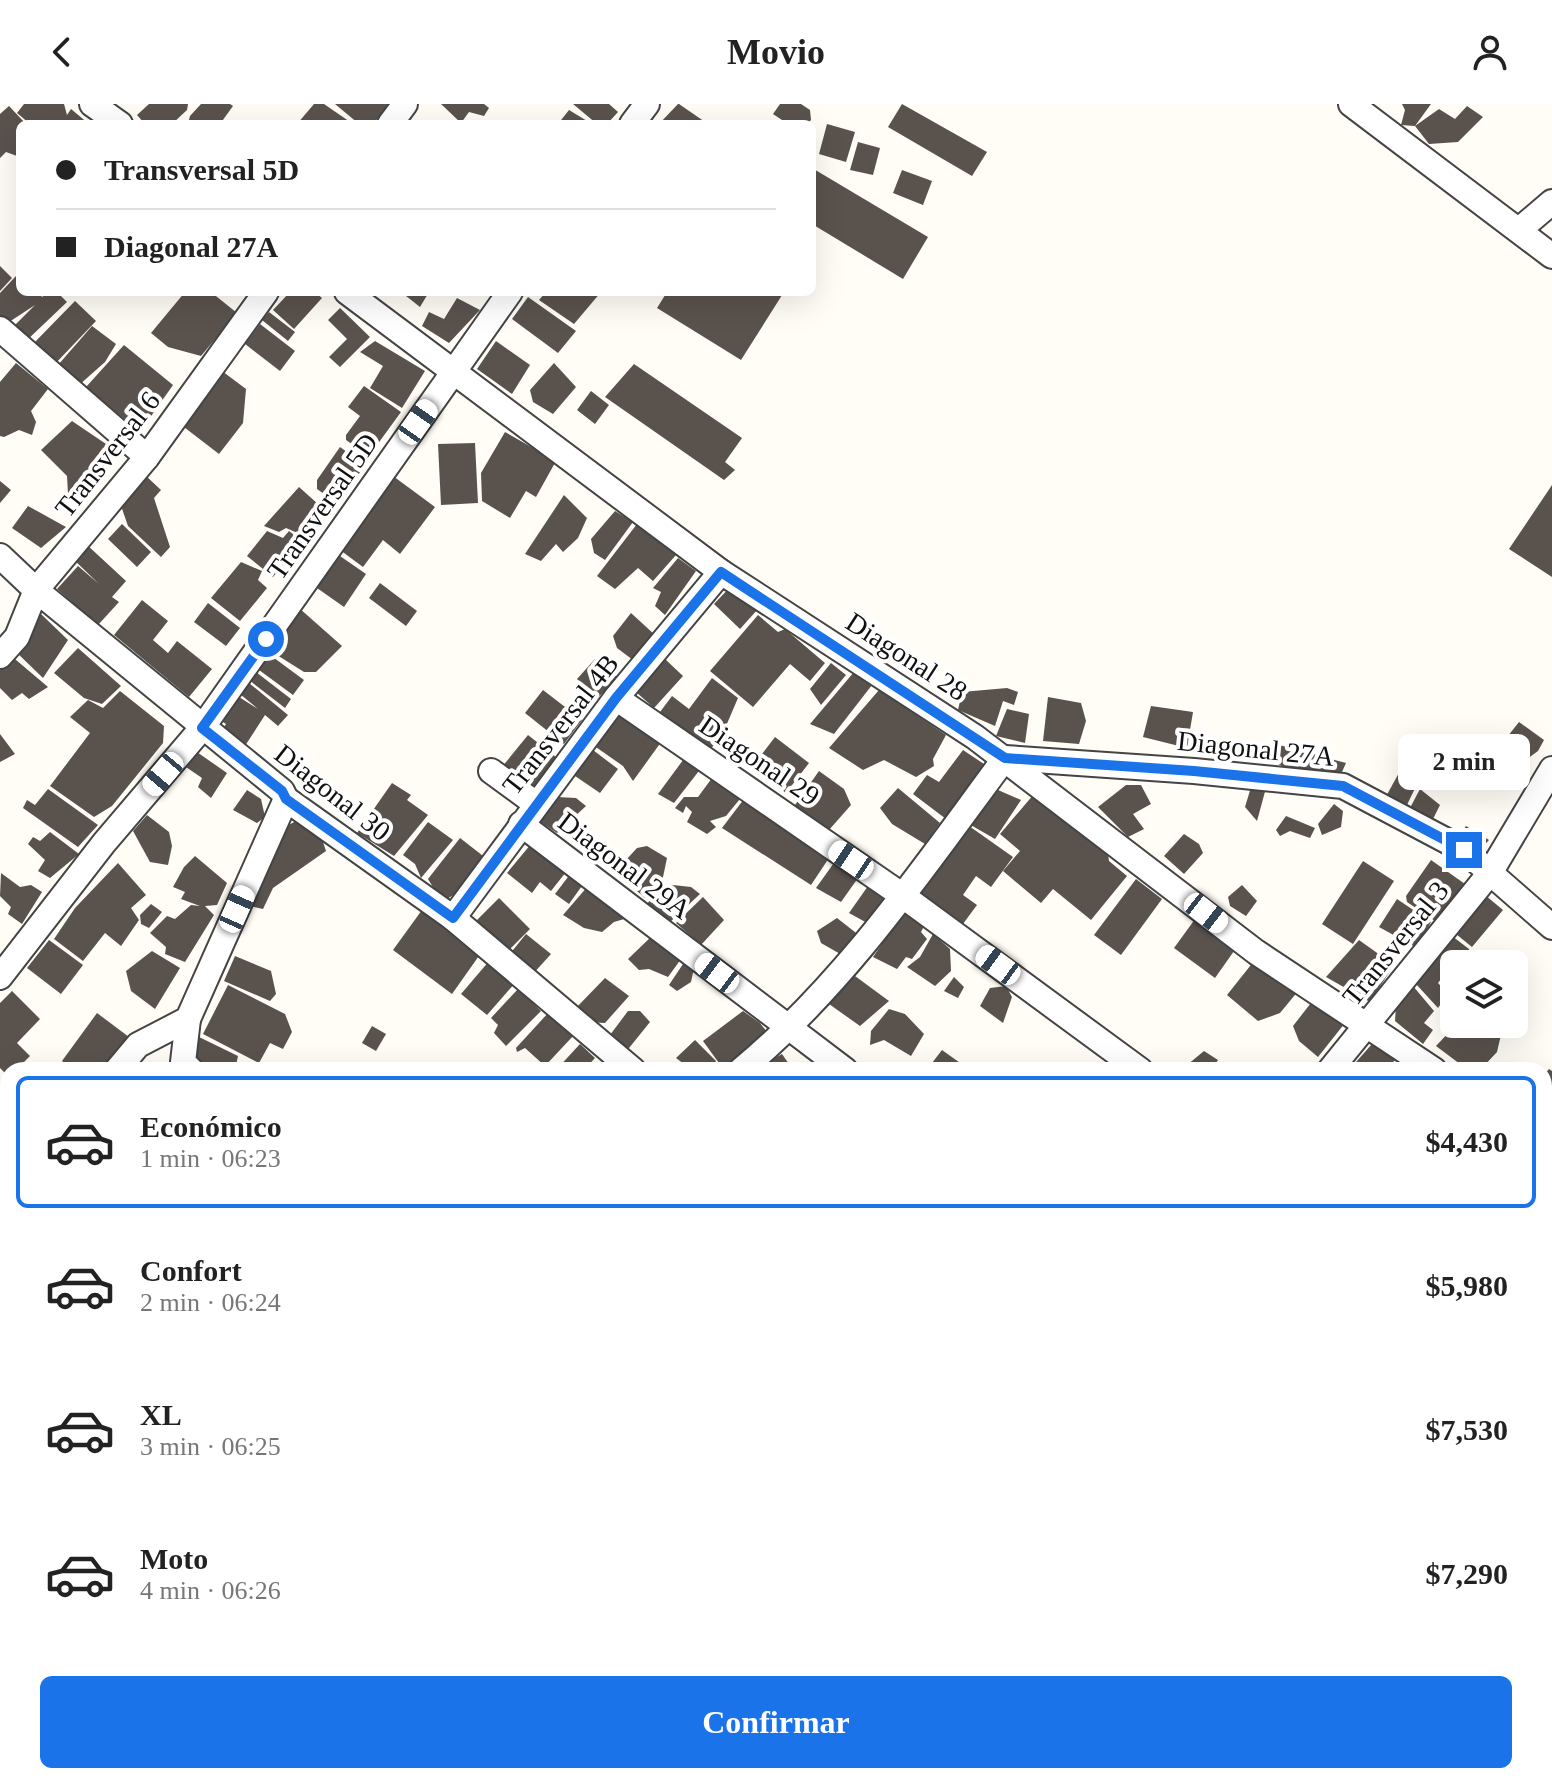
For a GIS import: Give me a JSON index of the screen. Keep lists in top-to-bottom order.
{
  "streets": {
    "street": [
      "Transversal 6",
      "Transversal 5D",
      "Diagonal 28",
      "Transversal 4B",
      "Diagonal 27A",
      "Diagonal 29",
      "Diagonal 30",
      "Diagonal 29A",
      "Transversal 3"
    ]
  },
  "crossings": [
    ["Transversal 6", "Diagonal 30"],
    ["Transversal 5D", "Diagonal 28"],
    ["Transversal 5D", "Diagonal 30"],
    ["Diagonal 28", "Transversal 4B"],
    ["Diagonal 28", "Diagonal 27A"],
    ["Diagonal 28", "Transversal 3"],
    ["Transversal 4B", "Diagonal 29"],
    ["Transversal 4B", "Diagonal 30"],
    ["Transversal 4B", "Diagonal 29A"],
    ["Diagonal 27A", "Transversal 3"]
  ],
  "page": {
    "header": "Movio",
    "banner": ["Transversal 5D", "Diagonal 27A"],
    "bubble": "2 min",
    "list": [
      {
        "name": "Económico",
        "note": "1 min · 06:23",
        "value": "$4,430"
      },
      {
        "name": "Confort",
        "note": "2 min · 06:24",
        "value": "$5,980"
      },
      {
        "name": "XL",
        "note": "3 min · 06:25",
        "value": "$7,530"
      },
      {
        "name": "Moto",
        "note": "4 min · 06:26",
        "value": "$7,290"
      }
    ],
    "buttons": "Confirmar"
  }
}
